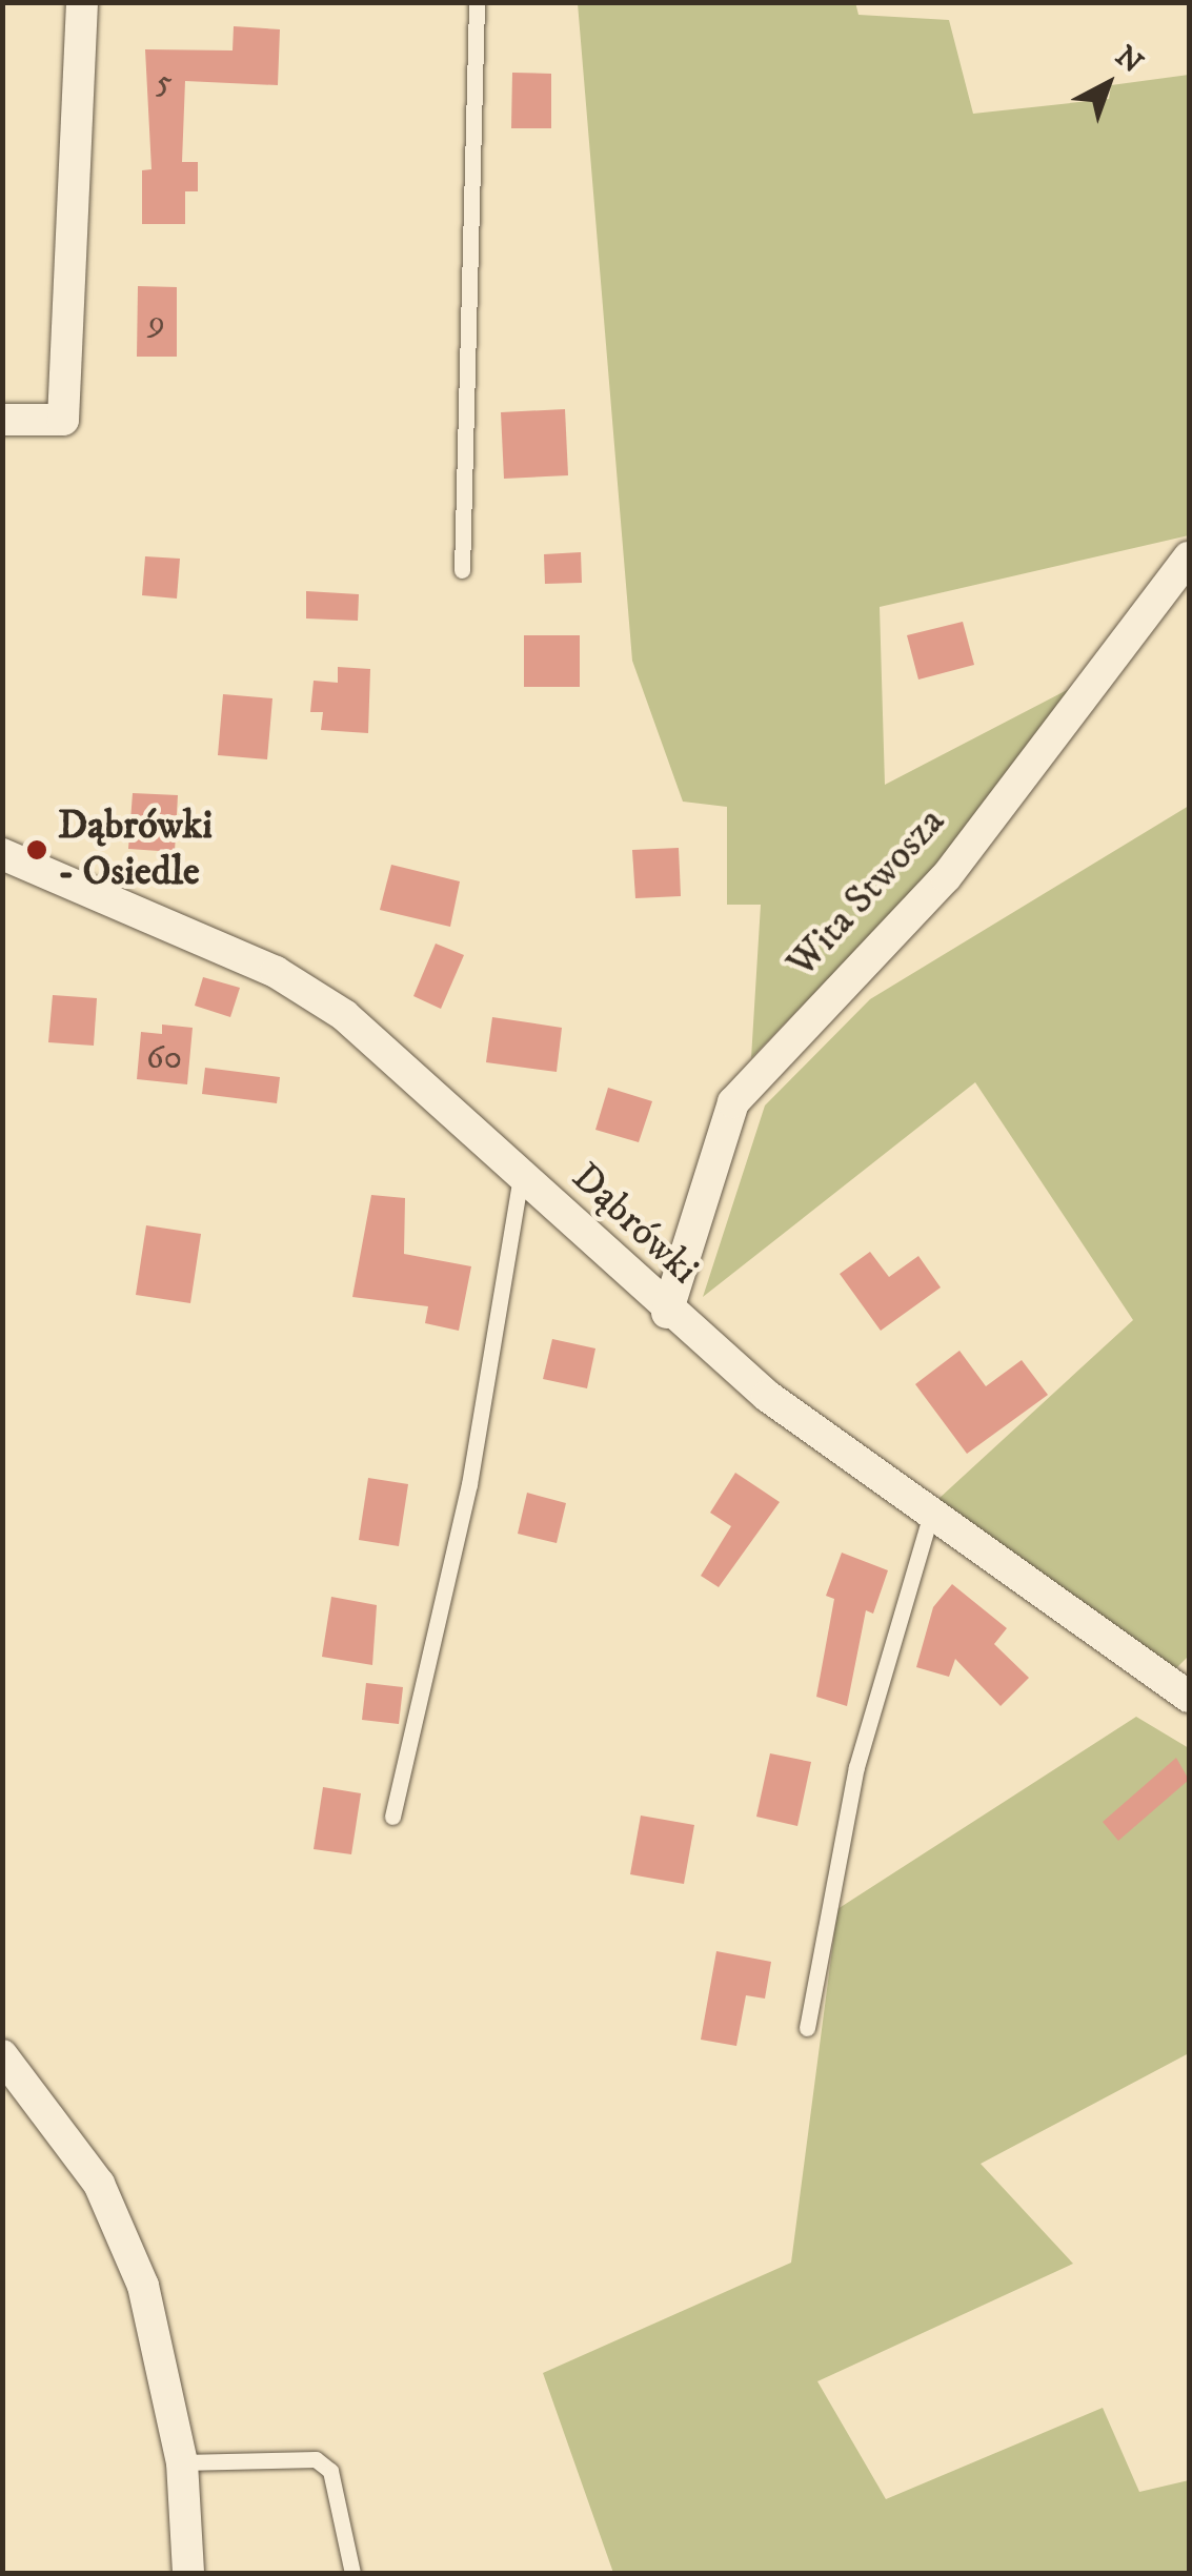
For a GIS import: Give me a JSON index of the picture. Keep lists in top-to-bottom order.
{
  "streets": {
    "street": ["Wita Stwosza", "Dąbrówki"]
  },
  "crossings": [
    ["Wita Stwosza", "Dąbrówki"]
  ],
  "places": ["Dąbrówki - Osiedle"],
  "house_numbers": ["5", "9", "60"],
  "north": "top right"
}
